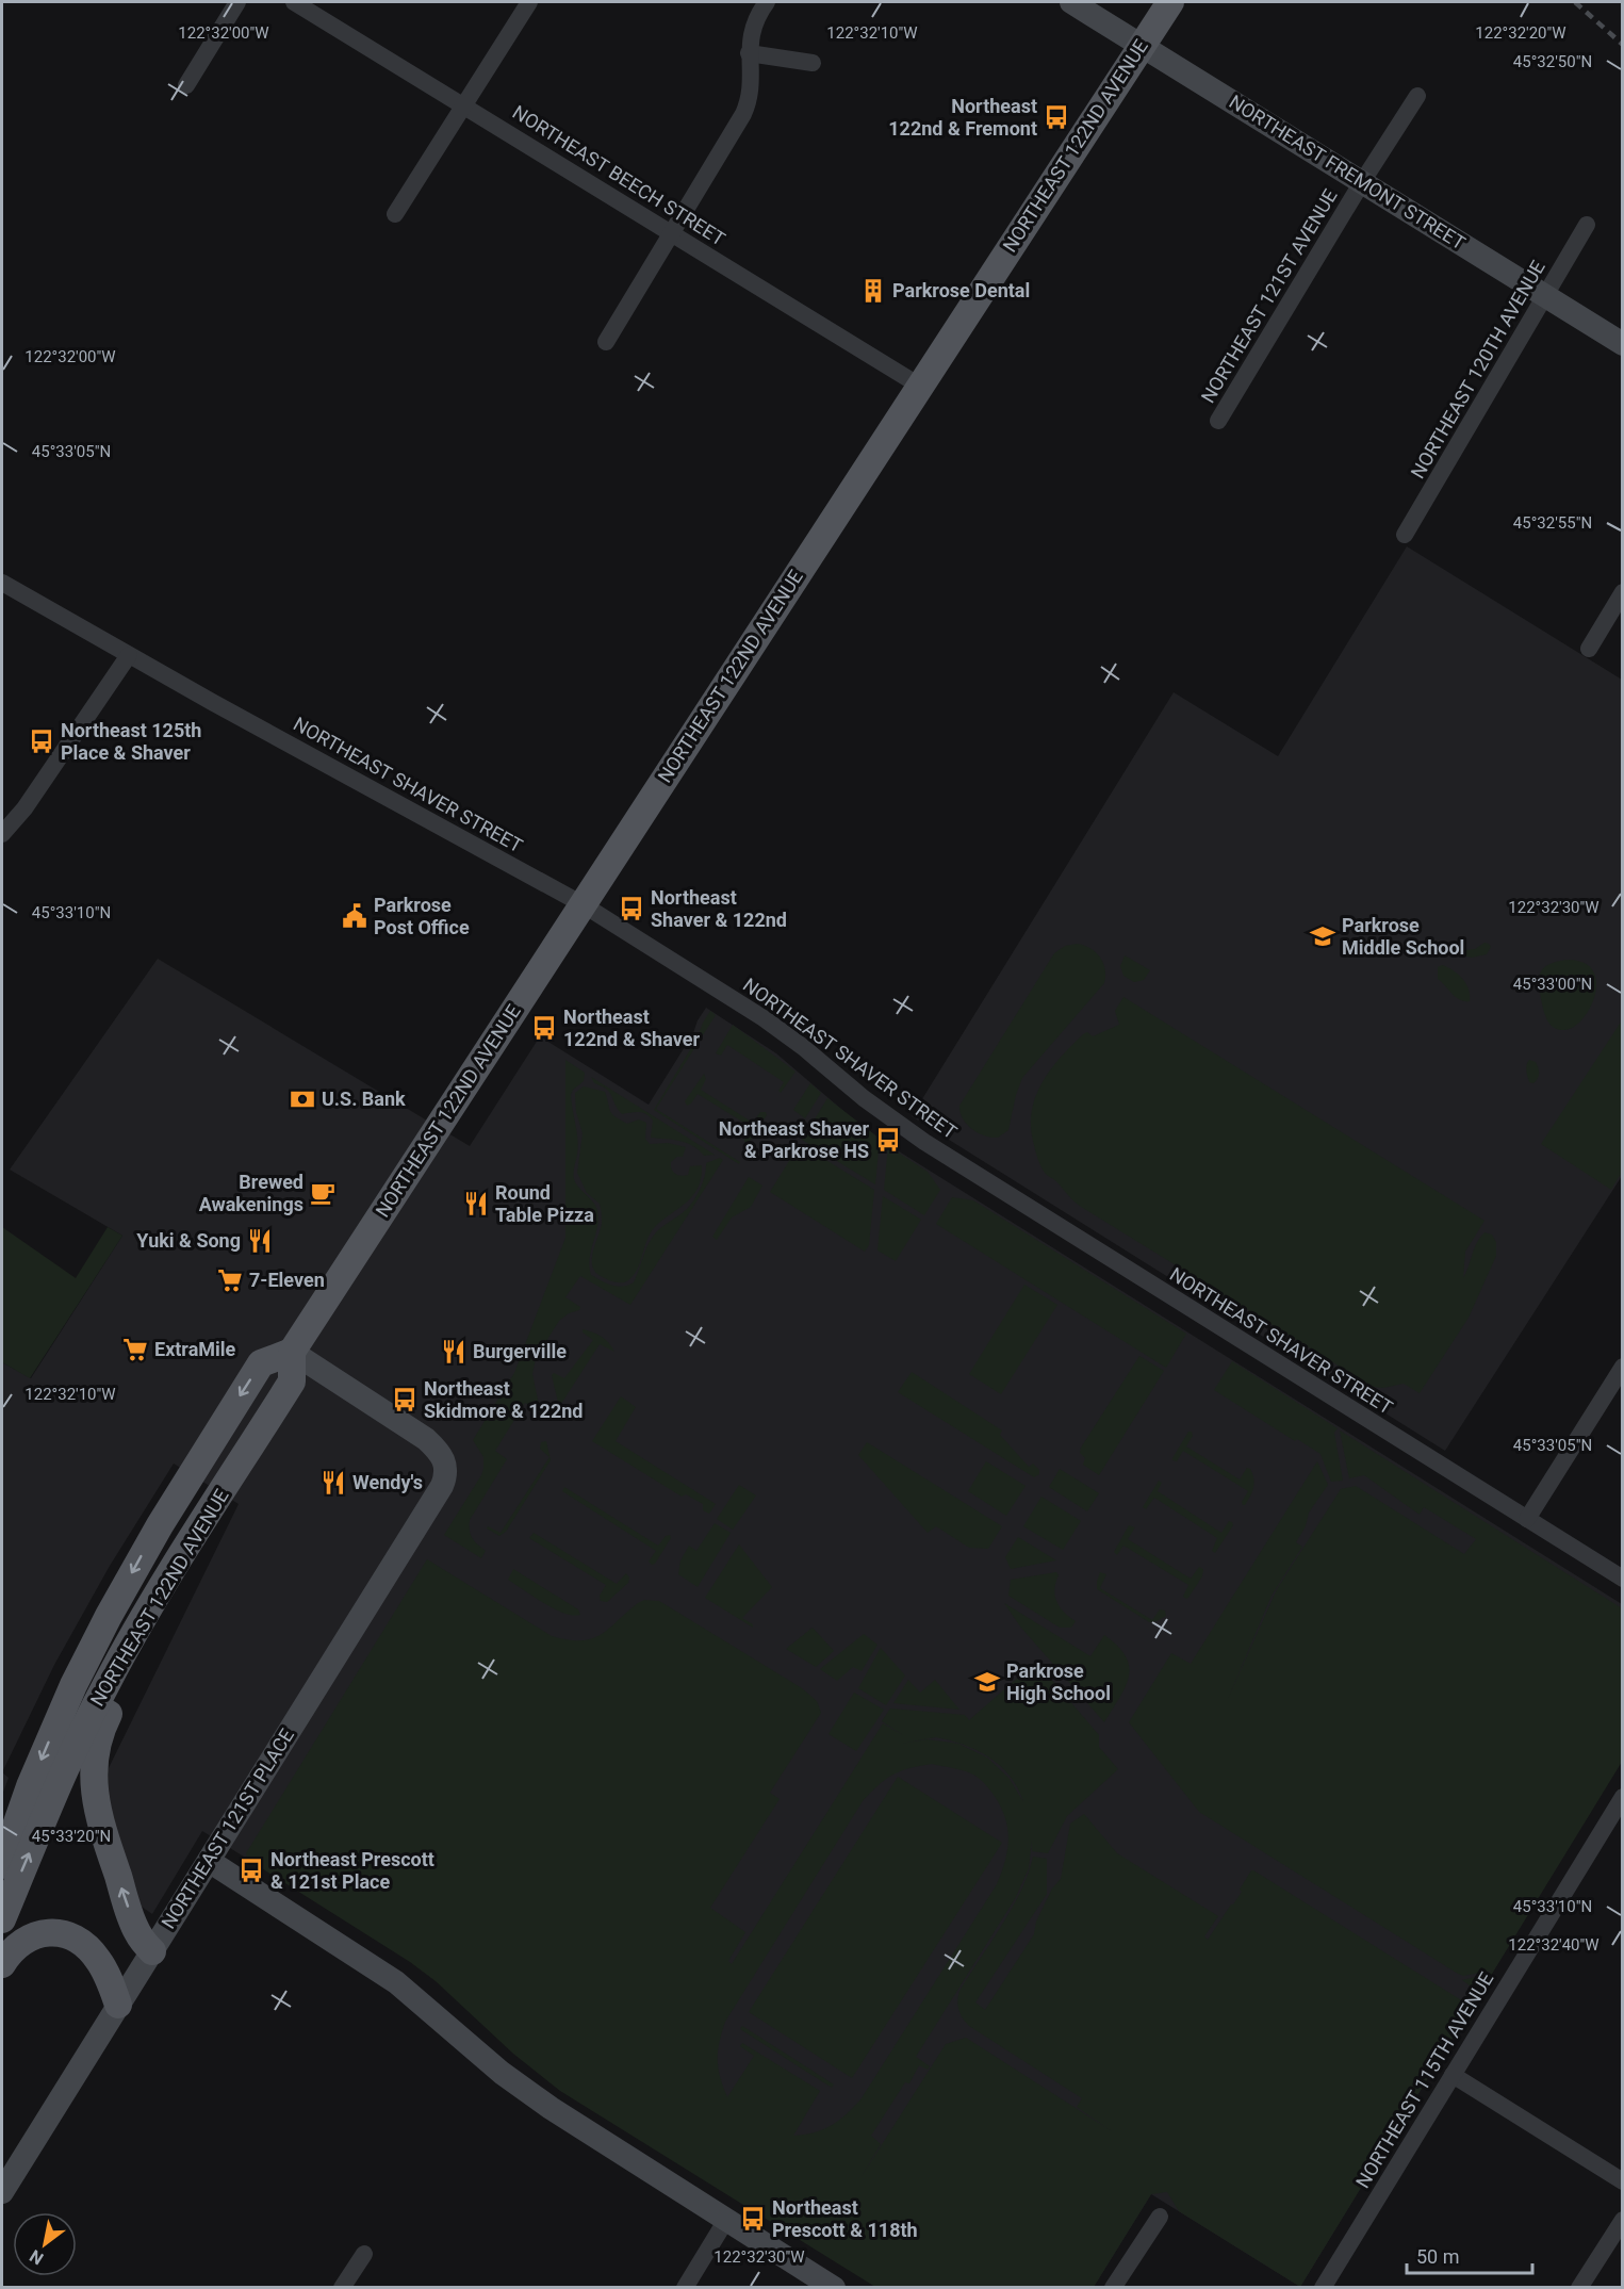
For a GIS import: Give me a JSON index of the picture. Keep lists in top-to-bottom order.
{
  "streets": {
    "main road": ["NORTHEAST 122ND AVENUE"],
    "street": [
      "NORTHEAST FREMONT STREET",
      "NORTHEAST BEECH STREET",
      "NORTHEAST 121ST AVENUE",
      "NORTHEAST 120TH AVENUE",
      "NORTHEAST SHAVER STREET",
      "NORTHEAST 121ST PLACE",
      "NORTHEAST 115TH AVENUE"
    ]
  },
  "crossings": [
    ["NORTHEAST 122ND AVENUE", "NORTHEAST FREMONT STREET"],
    ["NORTHEAST 122ND AVENUE", "NORTHEAST BEECH STREET"],
    ["NORTHEAST 122ND AVENUE", "NORTHEAST SHAVER STREET"],
    ["NORTHEAST 122ND AVENUE", "NORTHEAST 121ST PLACE"],
    ["NORTHEAST FREMONT STREET", "NORTHEAST 121ST AVENUE"],
    ["NORTHEAST FREMONT STREET", "NORTHEAST 120TH AVENUE"]
  ],
  "places": {
    "bus stop": [
      "Northeast 122nd & Fremont",
      "Northeast 125th Place & Shaver",
      "Northeast Shaver & 122nd",
      "Northeast 122nd & Shaver",
      "Northeast Shaver & Parkrose HS",
      "Northeast Skidmore & 122nd",
      "Northeast Prescott & 121st Place",
      "Northeast Prescott & 118th"
    ],
    "building": ["Parkrose Dental"],
    "public building": ["Parkrose Post Office"],
    "school or university": ["Parkrose Middle School", "Parkrose High School"],
    "bank": ["U.S. Bank"],
    "cafe": ["Brewed Awakenings"],
    "restaurant": [
      "Round Table Pizza",
      "Yuki & Song",
      "Burgerville",
      "Wendy's"
    ],
    "supermarket": ["7-Eleven", "ExtraMile"]
  },
  "scale_bar": "50 m",
  "north": "bottom left",
  "coordinates": [
    "122°32'00\"W",
    "122°32'10\"W",
    "122°32'20\"W",
    "45°32'50\"N",
    "45°33'05\"N",
    "45°32'55\"N",
    "122°32'30\"W",
    "45°33'10\"N",
    "45°33'00\"N",
    "45°33'20\"N",
    "122°32'40\"W"
  ]
}
